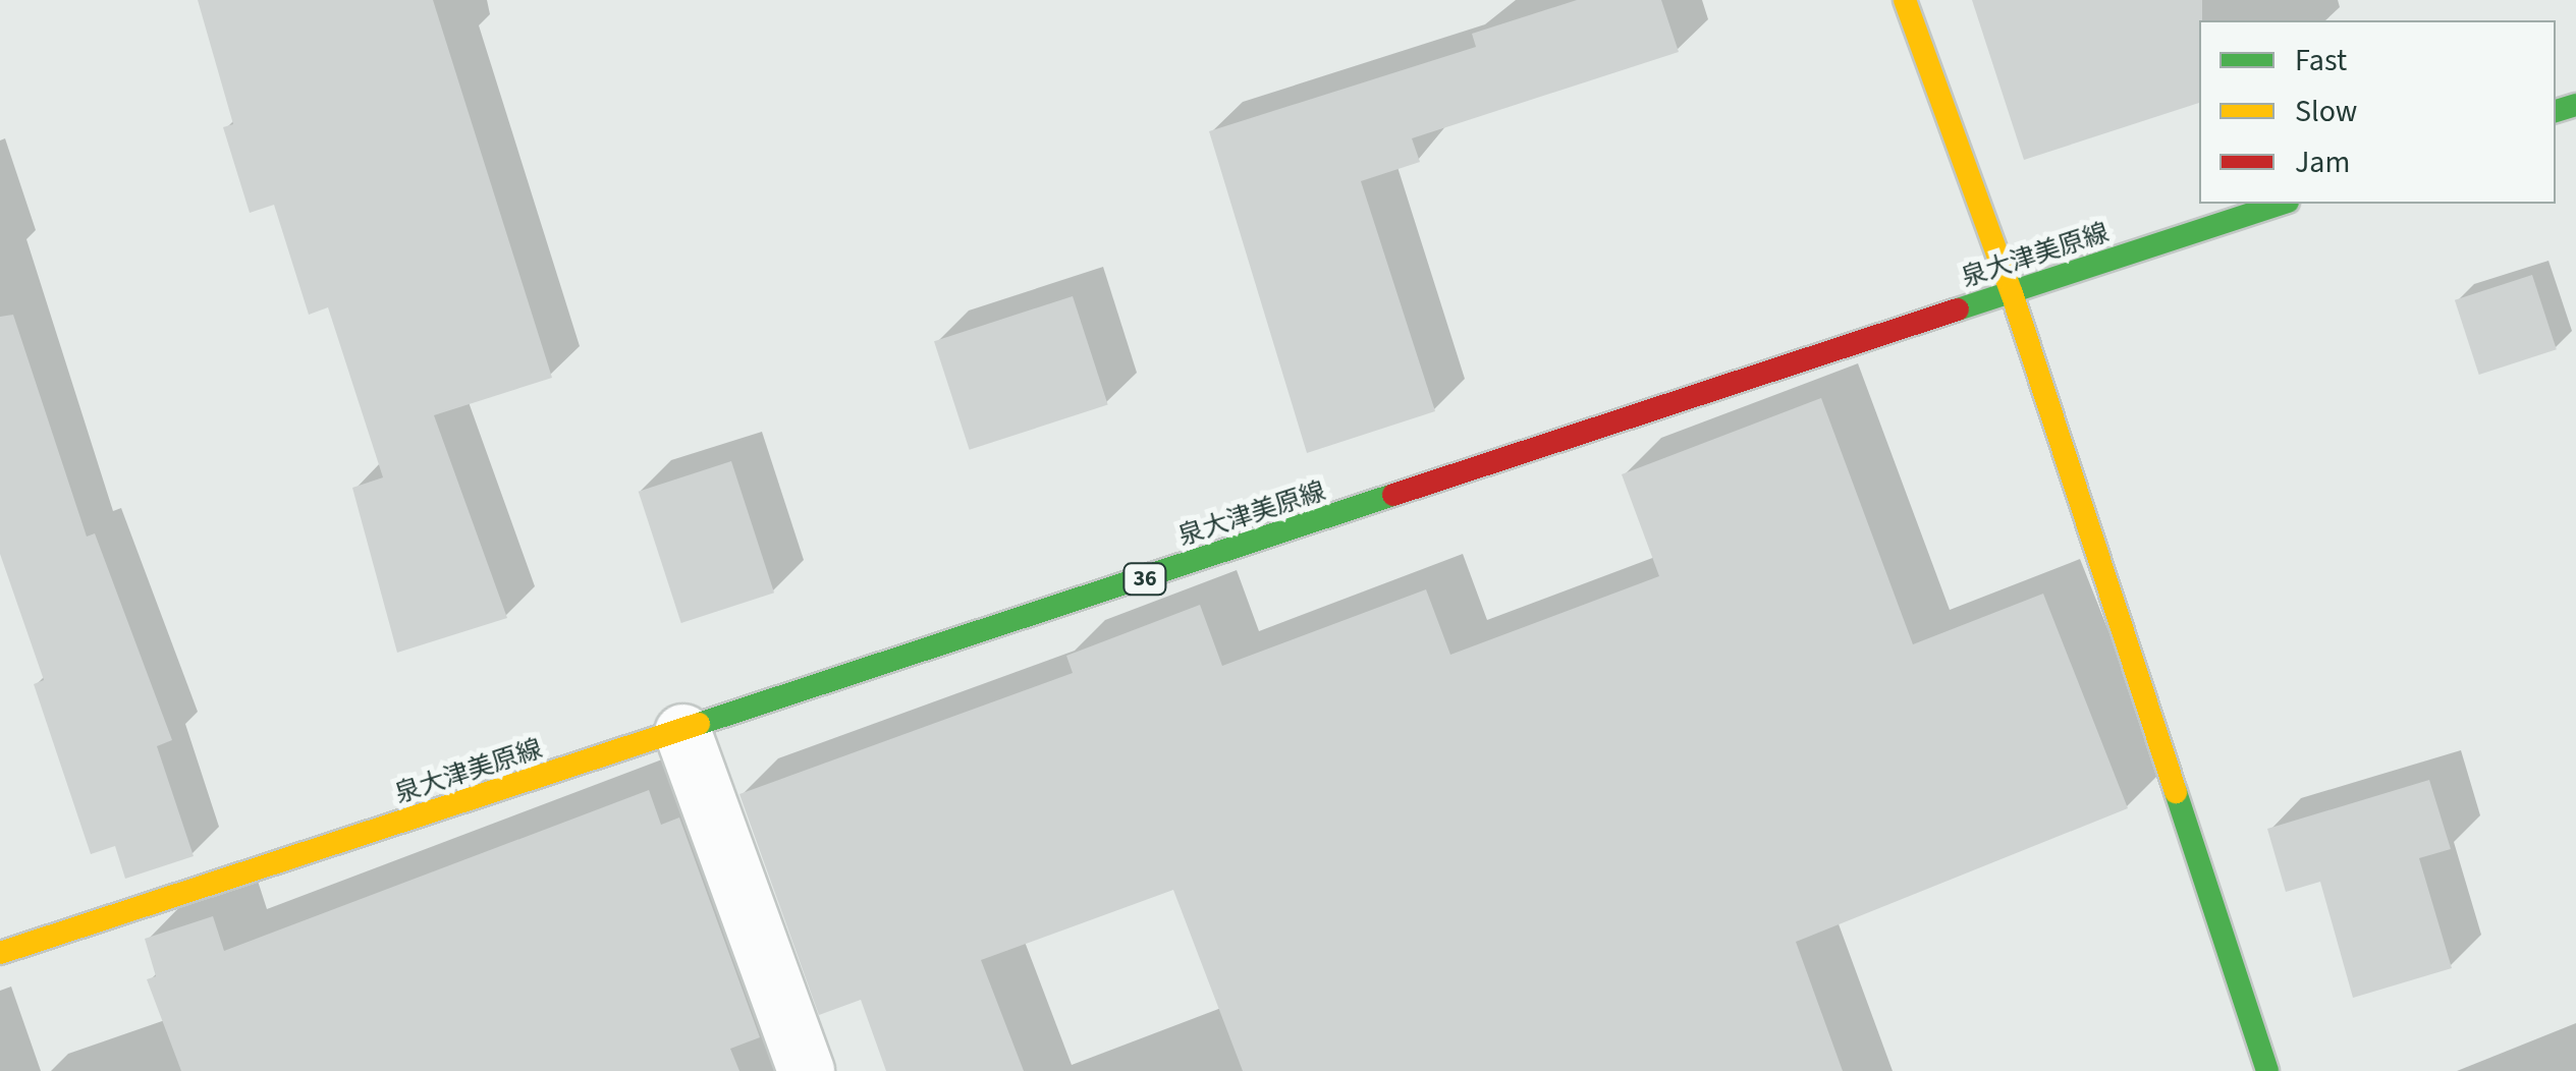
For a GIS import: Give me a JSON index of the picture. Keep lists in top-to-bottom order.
{
  "streets": {
    "main road": ["泉大津美原線", "36"]
  },
  "legend": ["Fast", "Slow", "Jam"]
}
